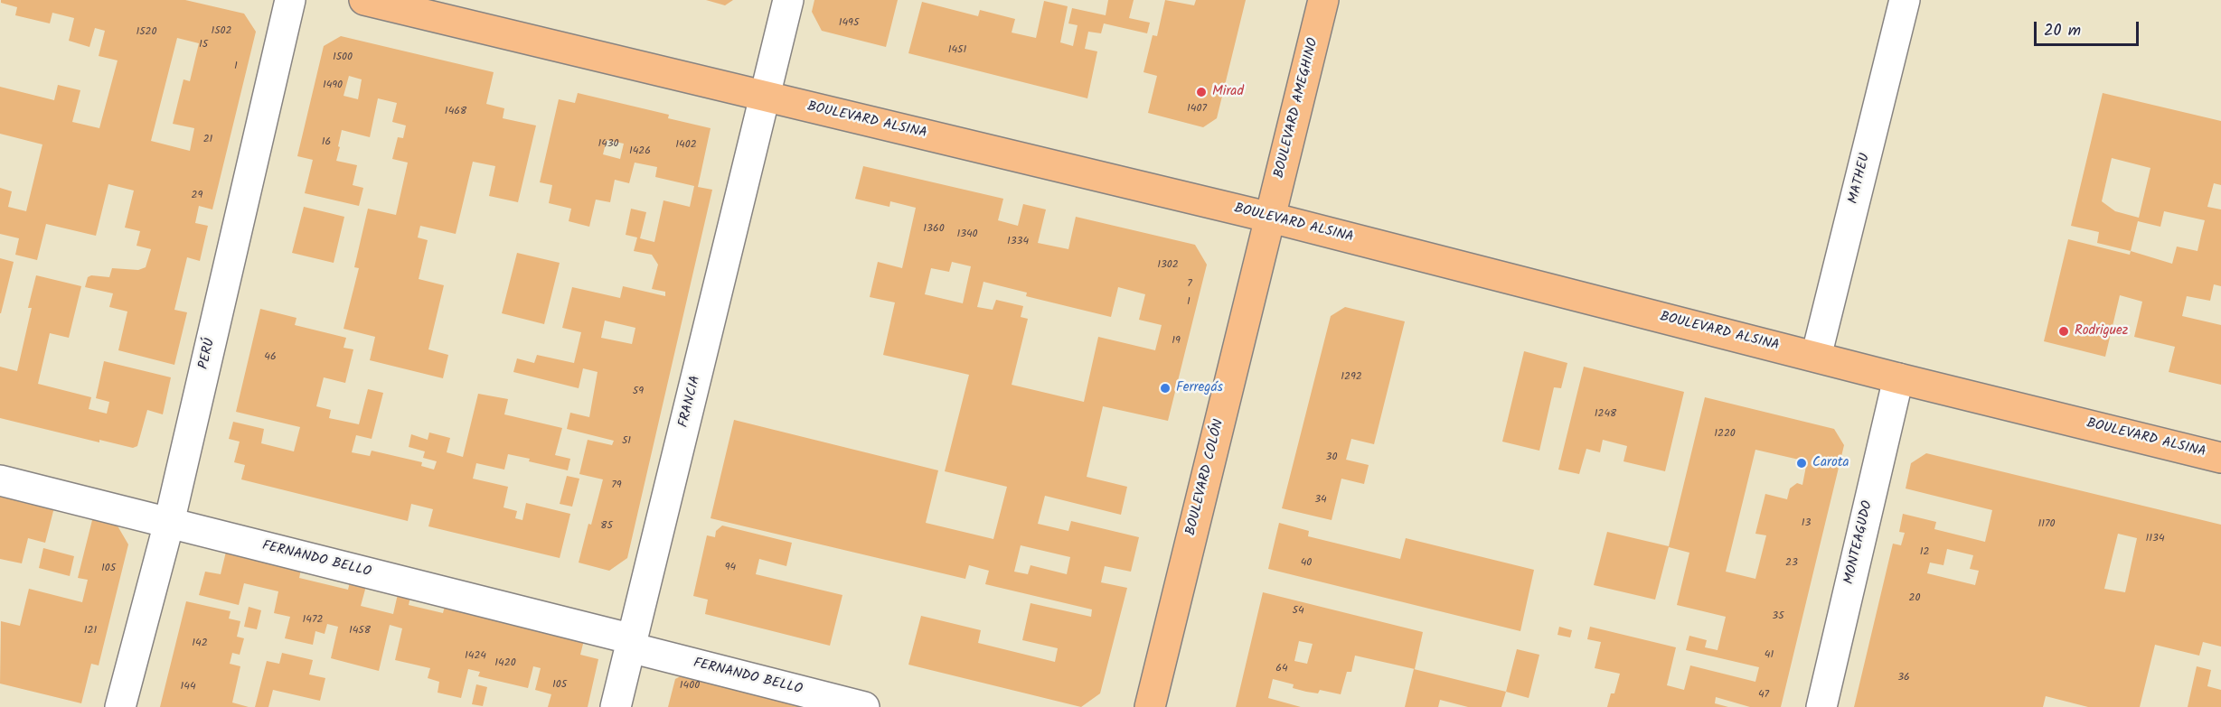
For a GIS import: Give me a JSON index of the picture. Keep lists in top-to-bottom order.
{
  "streets": {
    "main road": ["BOULEVARD AMEGHINO", "BOULEVARD ALSINA", "BOULEVARD COLÓN"],
    "street": [
      "MATHEU",
      "PERÚ",
      "FRANCIA",
      "MONTEAGUDO",
      "FERNANDO BELLO"
    ]
  },
  "crossings": [
    ["BOULEVARD AMEGHINO", "BOULEVARD ALSINA"],
    ["BOULEVARD AMEGHINO", "BOULEVARD COLÓN"],
    ["BOULEVARD ALSINA", "MATHEU"],
    ["BOULEVARD ALSINA", "FRANCIA"],
    ["BOULEVARD ALSINA", "BOULEVARD COLÓN"],
    ["BOULEVARD ALSINA", "MONTEAGUDO"],
    ["PERÚ", "FERNANDO BELLO"],
    ["FRANCIA", "FERNANDO BELLO"]
  ],
  "places": [
    "Mirad",
    "Rodriguez",
    "Ferregás",
    "Carota"
  ],
  "house_numbers": [
    "1495",
    "1502",
    "1520",
    "15",
    "1451",
    "1500",
    "1",
    "1490",
    "1407",
    "1468",
    "21",
    "16",
    "1430",
    "1402",
    "1426",
    "29",
    "1360",
    "1340",
    "1334",
    "1302",
    "7",
    "1",
    "19",
    "46",
    "1292",
    "59",
    "1248",
    "1220",
    "51",
    "30",
    "79",
    "34",
    "13",
    "1170",
    "85",
    "1134",
    "12",
    "40",
    "23",
    "94",
    "105",
    "20",
    "54",
    "35",
    "1472",
    "121",
    "1458",
    "142",
    "41",
    "1424",
    "1420",
    "64",
    "36",
    "105",
    "1400",
    "144",
    "47"
  ],
  "scale_bar": "20 m"
}
